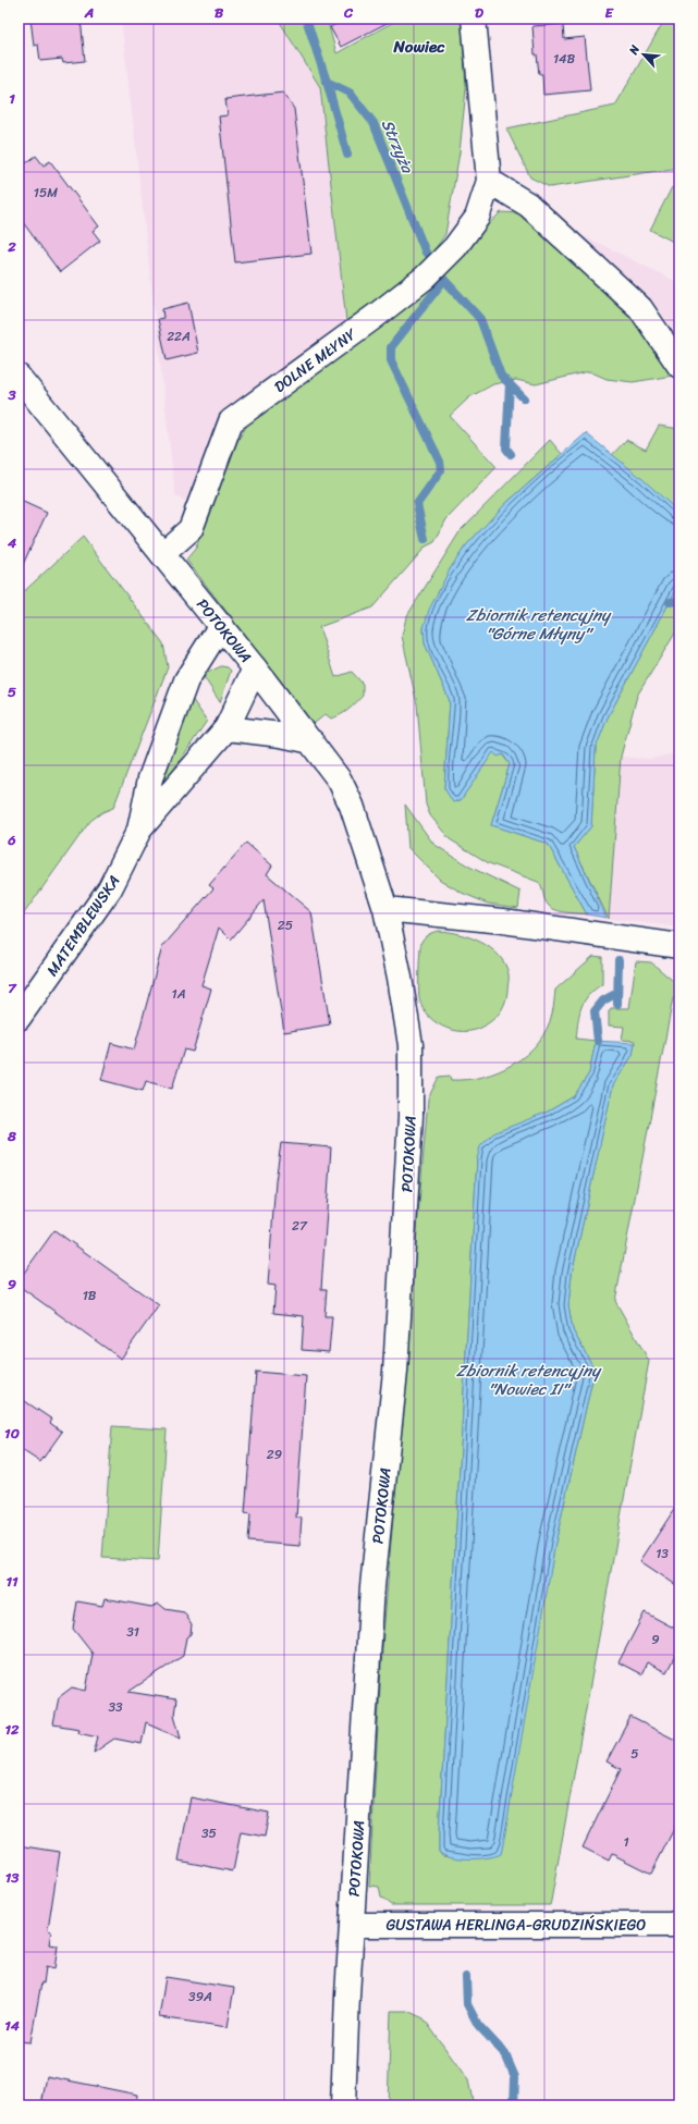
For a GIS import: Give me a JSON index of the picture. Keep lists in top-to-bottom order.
{
  "streets": {
    "street": [
      "DOLNE MŁYNY",
      "POTOKOWA",
      "MATEMBLEWSKA",
      "GUSTAWA HERLINGA-GRUDZIŃSKIEGO"
    ]
  },
  "crossings": [
    ["DOLNE MŁYNY", "POTOKOWA"],
    ["POTOKOWA", "MATEMBLEWSKA"],
    ["POTOKOWA", "GUSTAWA HERLINGA-GRUDZIŃSKIEGO"]
  ],
  "districts": ["Nowiec"],
  "water": ["Strzyża", "Zbiornik retencyjny \"Górne Młyny\"", "Zbiornik retencyjny \"Nowiec II\""],
  "house_numbers": [
    "14B",
    "15M",
    "22A",
    "25",
    "1A",
    "27",
    "1B",
    "29",
    "13",
    "31",
    "9",
    "33",
    "5",
    "35",
    "1",
    "39A"
  ],
  "north": "top left",
  "grid": {
    "columns": [
      "A",
      "B",
      "C",
      "D",
      "E"
    ],
    "rows": [
      "1",
      "2",
      "3",
      "4",
      "5",
      "6",
      "7",
      "8",
      "9",
      "10",
      "11",
      "12",
      "13",
      "14"
    ]
  }
}
